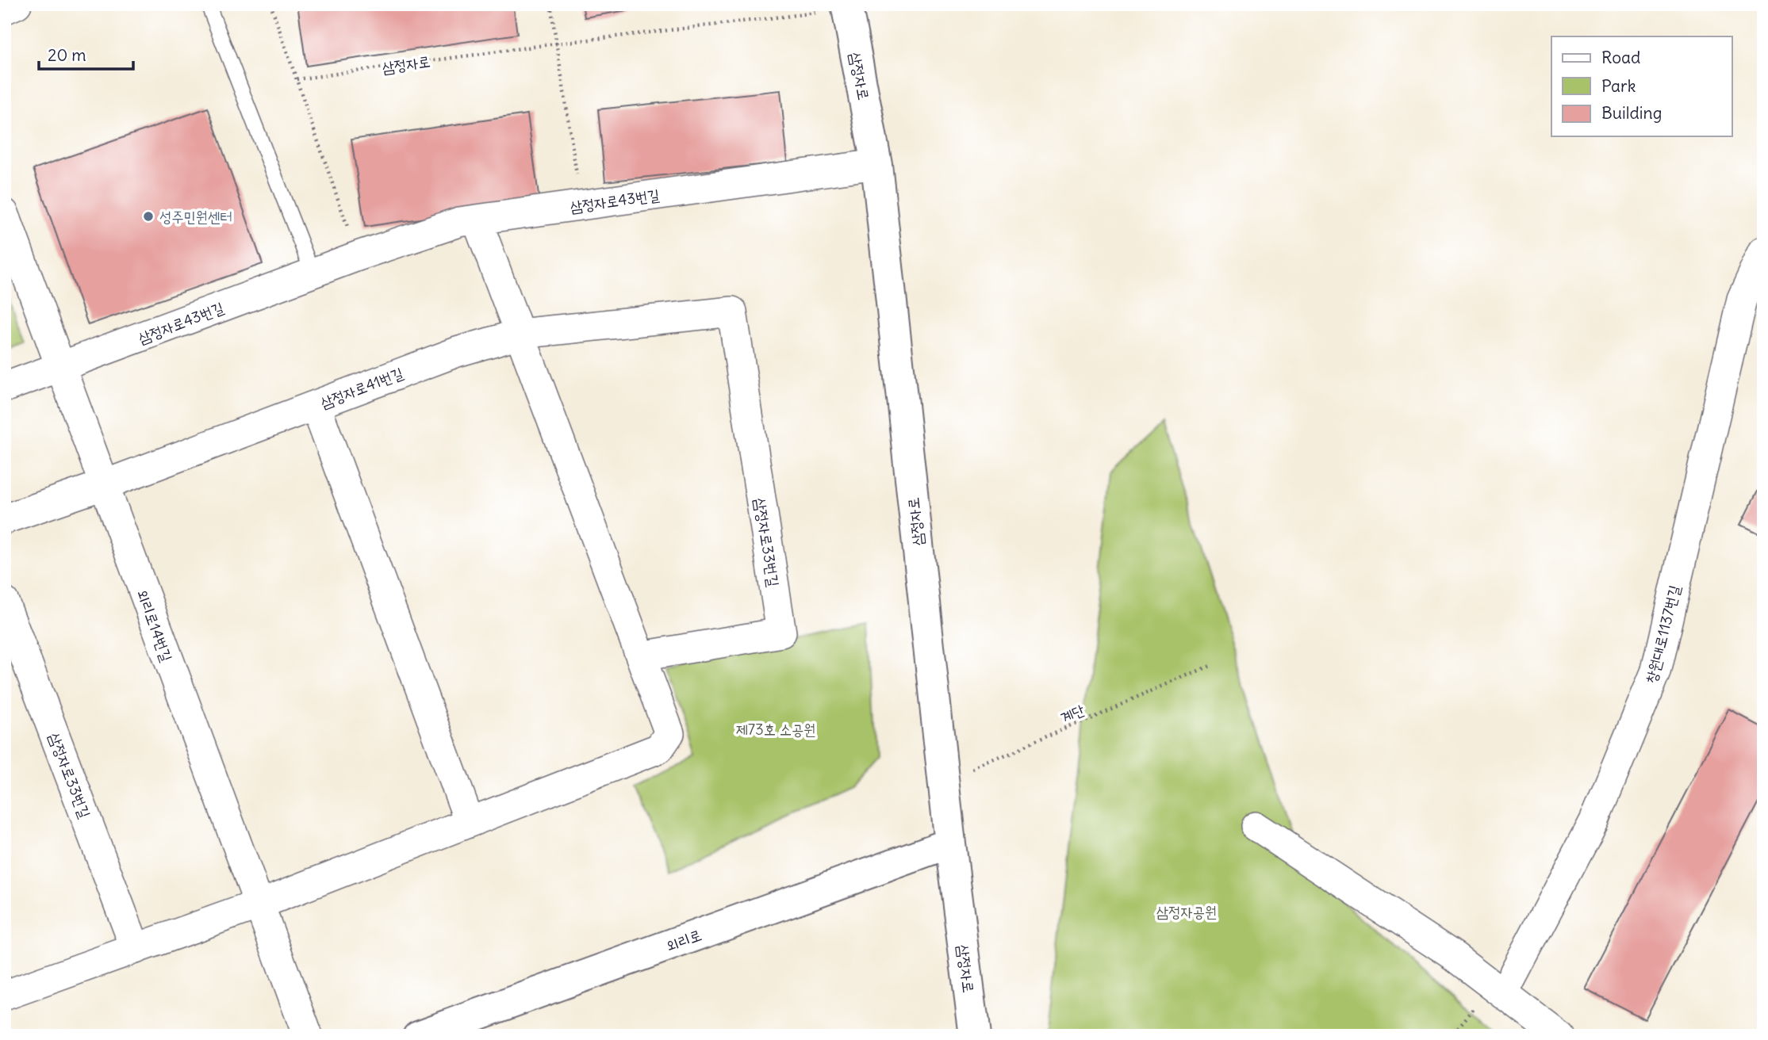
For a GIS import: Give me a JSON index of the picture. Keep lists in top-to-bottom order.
{
  "streets": {
    "street": [
      "삼정자로",
      "삼정자로43번길",
      "삼정자로41번길",
      "삼정자로33번길",
      "외리로14번길",
      "창원대로1137번길",
      "외리로"
    ],
    "path": ["계단"]
  },
  "crossings": [
    ["삼정자로", "삼정자로43번길"],
    ["삼정자로", "계단"],
    ["삼정자로", "외리로"],
    ["삼정자로43번길", "외리로14번길"],
    ["삼정자로41번길", "삼정자로33번길"],
    ["삼정자로41번길", "외리로14번길"]
  ],
  "parks": ["제73호 소공원", "삼정자공원"],
  "places": ["성주민원센터"],
  "legend": ["Road", "Park", "Building"],
  "scale_bar": "20 m"
}
